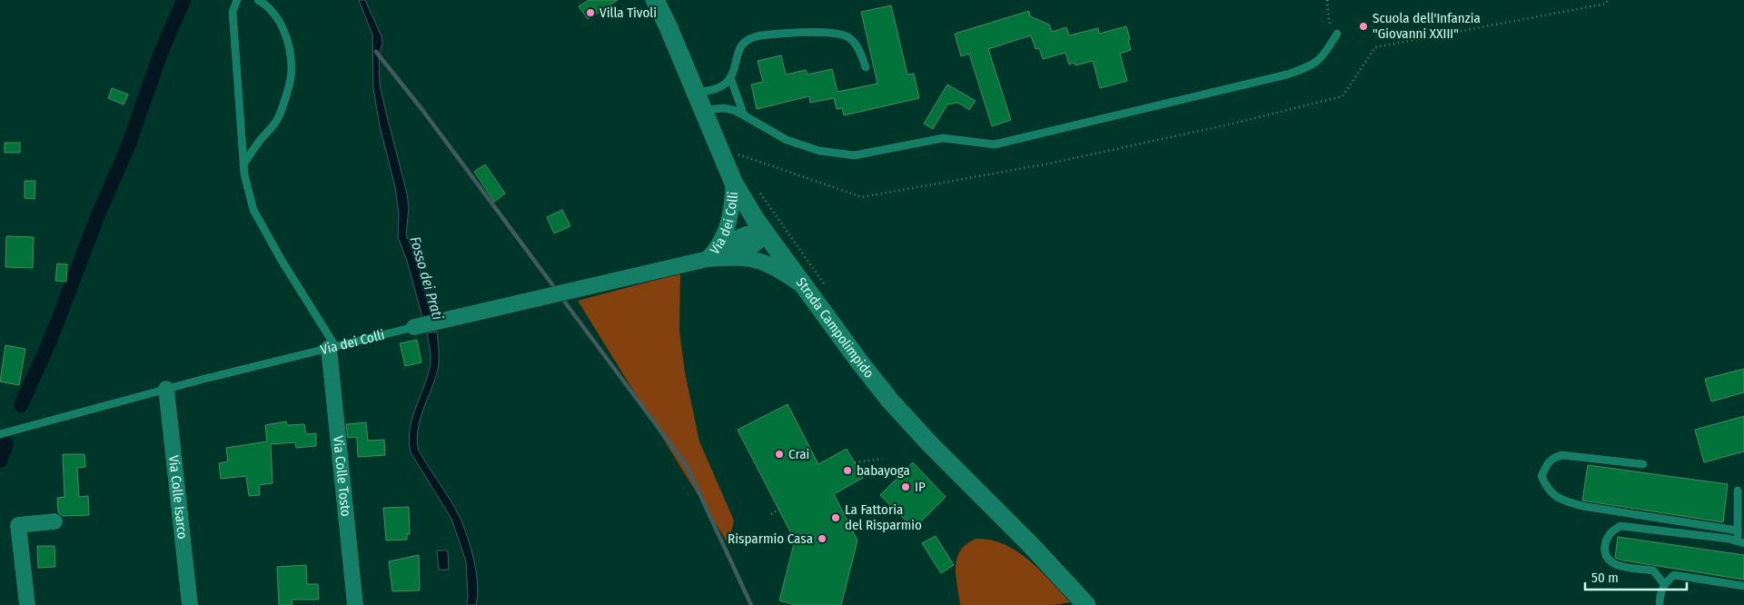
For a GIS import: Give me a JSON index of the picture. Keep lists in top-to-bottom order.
{
  "streets": {
    "street": [
      "Via dei Colli",
      "Strada Campolimpido",
      "Via Colle Tosto",
      "Via Colle Isarco"
    ]
  },
  "crossings": [
    ["Via dei Colli", "Strada Campolimpido"],
    ["Via dei Colli", "Via Colle Tosto"],
    ["Via dei Colli", "Via Colle Isarco"]
  ],
  "water": ["Fosso dei Prati"],
  "places": [
    "Villa Tivoli",
    "Scuola dell'Infanzia \"Giovanni XXIII\"",
    "Crai",
    "babayoga",
    "IP",
    "La Fattoria del Risparmio",
    "Risparmio Casa"
  ],
  "scale_bar": "50 m"
}
